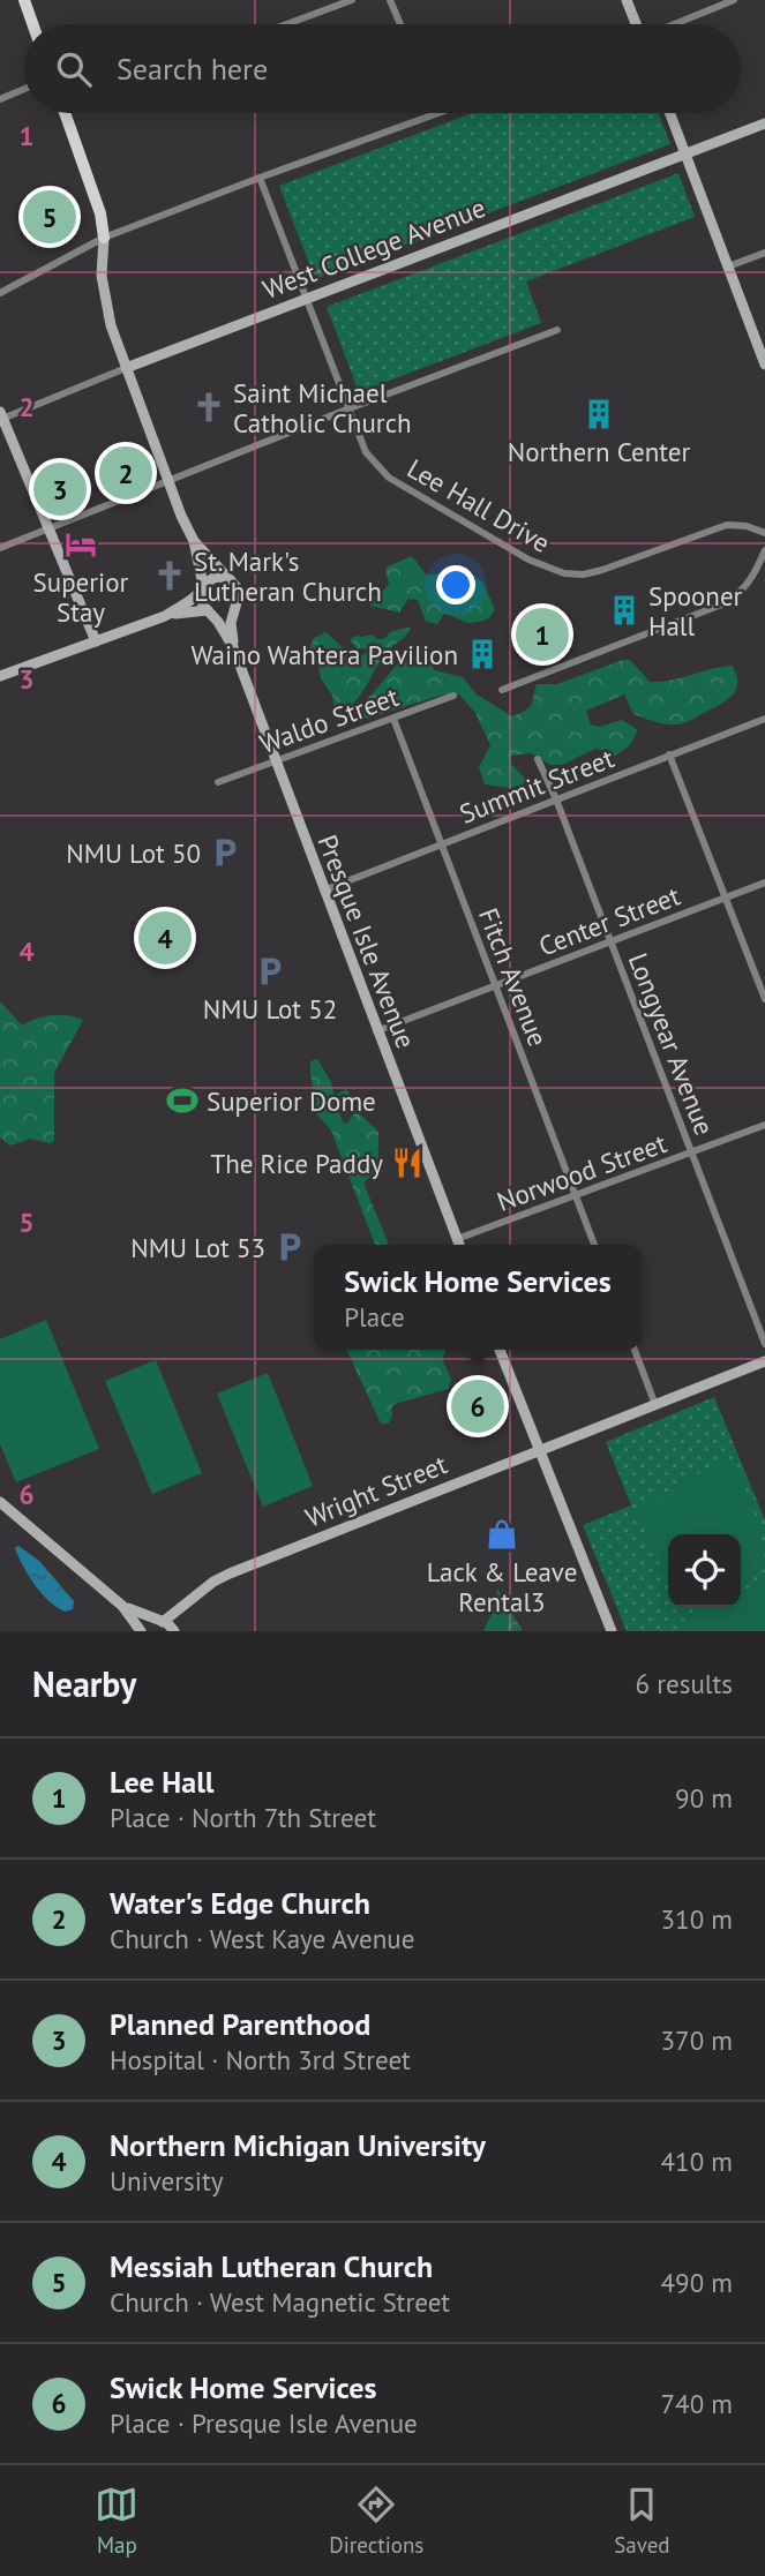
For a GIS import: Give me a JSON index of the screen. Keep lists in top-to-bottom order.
{
  "streets": {
    "street": [
      "West College Avenue",
      "Lee Hall Drive",
      "Waldo Street",
      "Summit Street",
      "Center Street",
      "Presque Isle Avenue",
      "Fitch Avenue",
      "Longyear Avenue",
      "Norwood Street",
      "Wright Street"
    ]
  },
  "crossings": [
    ["West College Avenue", "Lee Hall Drive"],
    ["West College Avenue", "Presque Isle Avenue"],
    ["Waldo Street", "Presque Isle Avenue"],
    ["Waldo Street", "Fitch Avenue"],
    ["Summit Street", "Presque Isle Avenue"],
    ["Summit Street", "Fitch Avenue"],
    ["Summit Street", "Longyear Avenue"],
    ["Center Street", "Presque Isle Avenue"],
    ["Center Street", "Fitch Avenue"],
    ["Center Street", "Longyear Avenue"],
    ["Presque Isle Avenue", "Norwood Street"],
    ["Fitch Avenue", "Norwood Street"],
    ["Longyear Avenue", "Norwood Street"]
  ],
  "places": {
    "church": ["Saint Michael Catholic Church", "St. Mark's Lutheran Church"],
    "building": ["Northern Center", "Spooner Hall", "Waino Wahtera Pavilion"],
    "hotel": ["Superior Stay"],
    "parking": ["NMU Lot 50", "NMU Lot 52", "NMU Lot 53"],
    "sports": ["Superior Dome"],
    "restaurant": ["The Rice Paddy"],
    "shop": ["Lack & Leave Rental3"]
  },
  "page": {
    "search": "Search here",
    "pins": [
      "5",
      "2",
      "3",
      "1",
      "4",
      "6"
    ],
    "popup": ["Swick Home Services", "Place"],
    "heading": ["Nearby", "6 results"],
    "list": [
      {
        "mark": "1",
        "name": "Lee Hall",
        "note": "Place · North 7th Street",
        "value": "90 m"
      },
      {
        "mark": "2",
        "name": "Water's Edge Church",
        "note": "Church · West Kaye Avenue",
        "value": "310 m"
      },
      {
        "mark": "3",
        "name": "Planned Parenthood",
        "note": "Hospital · North 3rd Street",
        "value": "370 m"
      },
      {
        "mark": "4",
        "name": "Northern Michigan University",
        "note": "University",
        "value": "410 m"
      },
      {
        "mark": "5",
        "name": "Messiah Lutheran Church",
        "note": "Church · West Magnetic Street",
        "value": "490 m"
      },
      {
        "mark": "6",
        "name": "Swick Home Services",
        "note": "Place · Presque Isle Avenue",
        "value": "740 m"
      }
    ],
    "nav": ["Map", "Directions", "Saved"]
  },
  "grid": {
    "rows": [
      "1",
      "2",
      "3",
      "4",
      "5",
      "6"
    ]
  }
}
